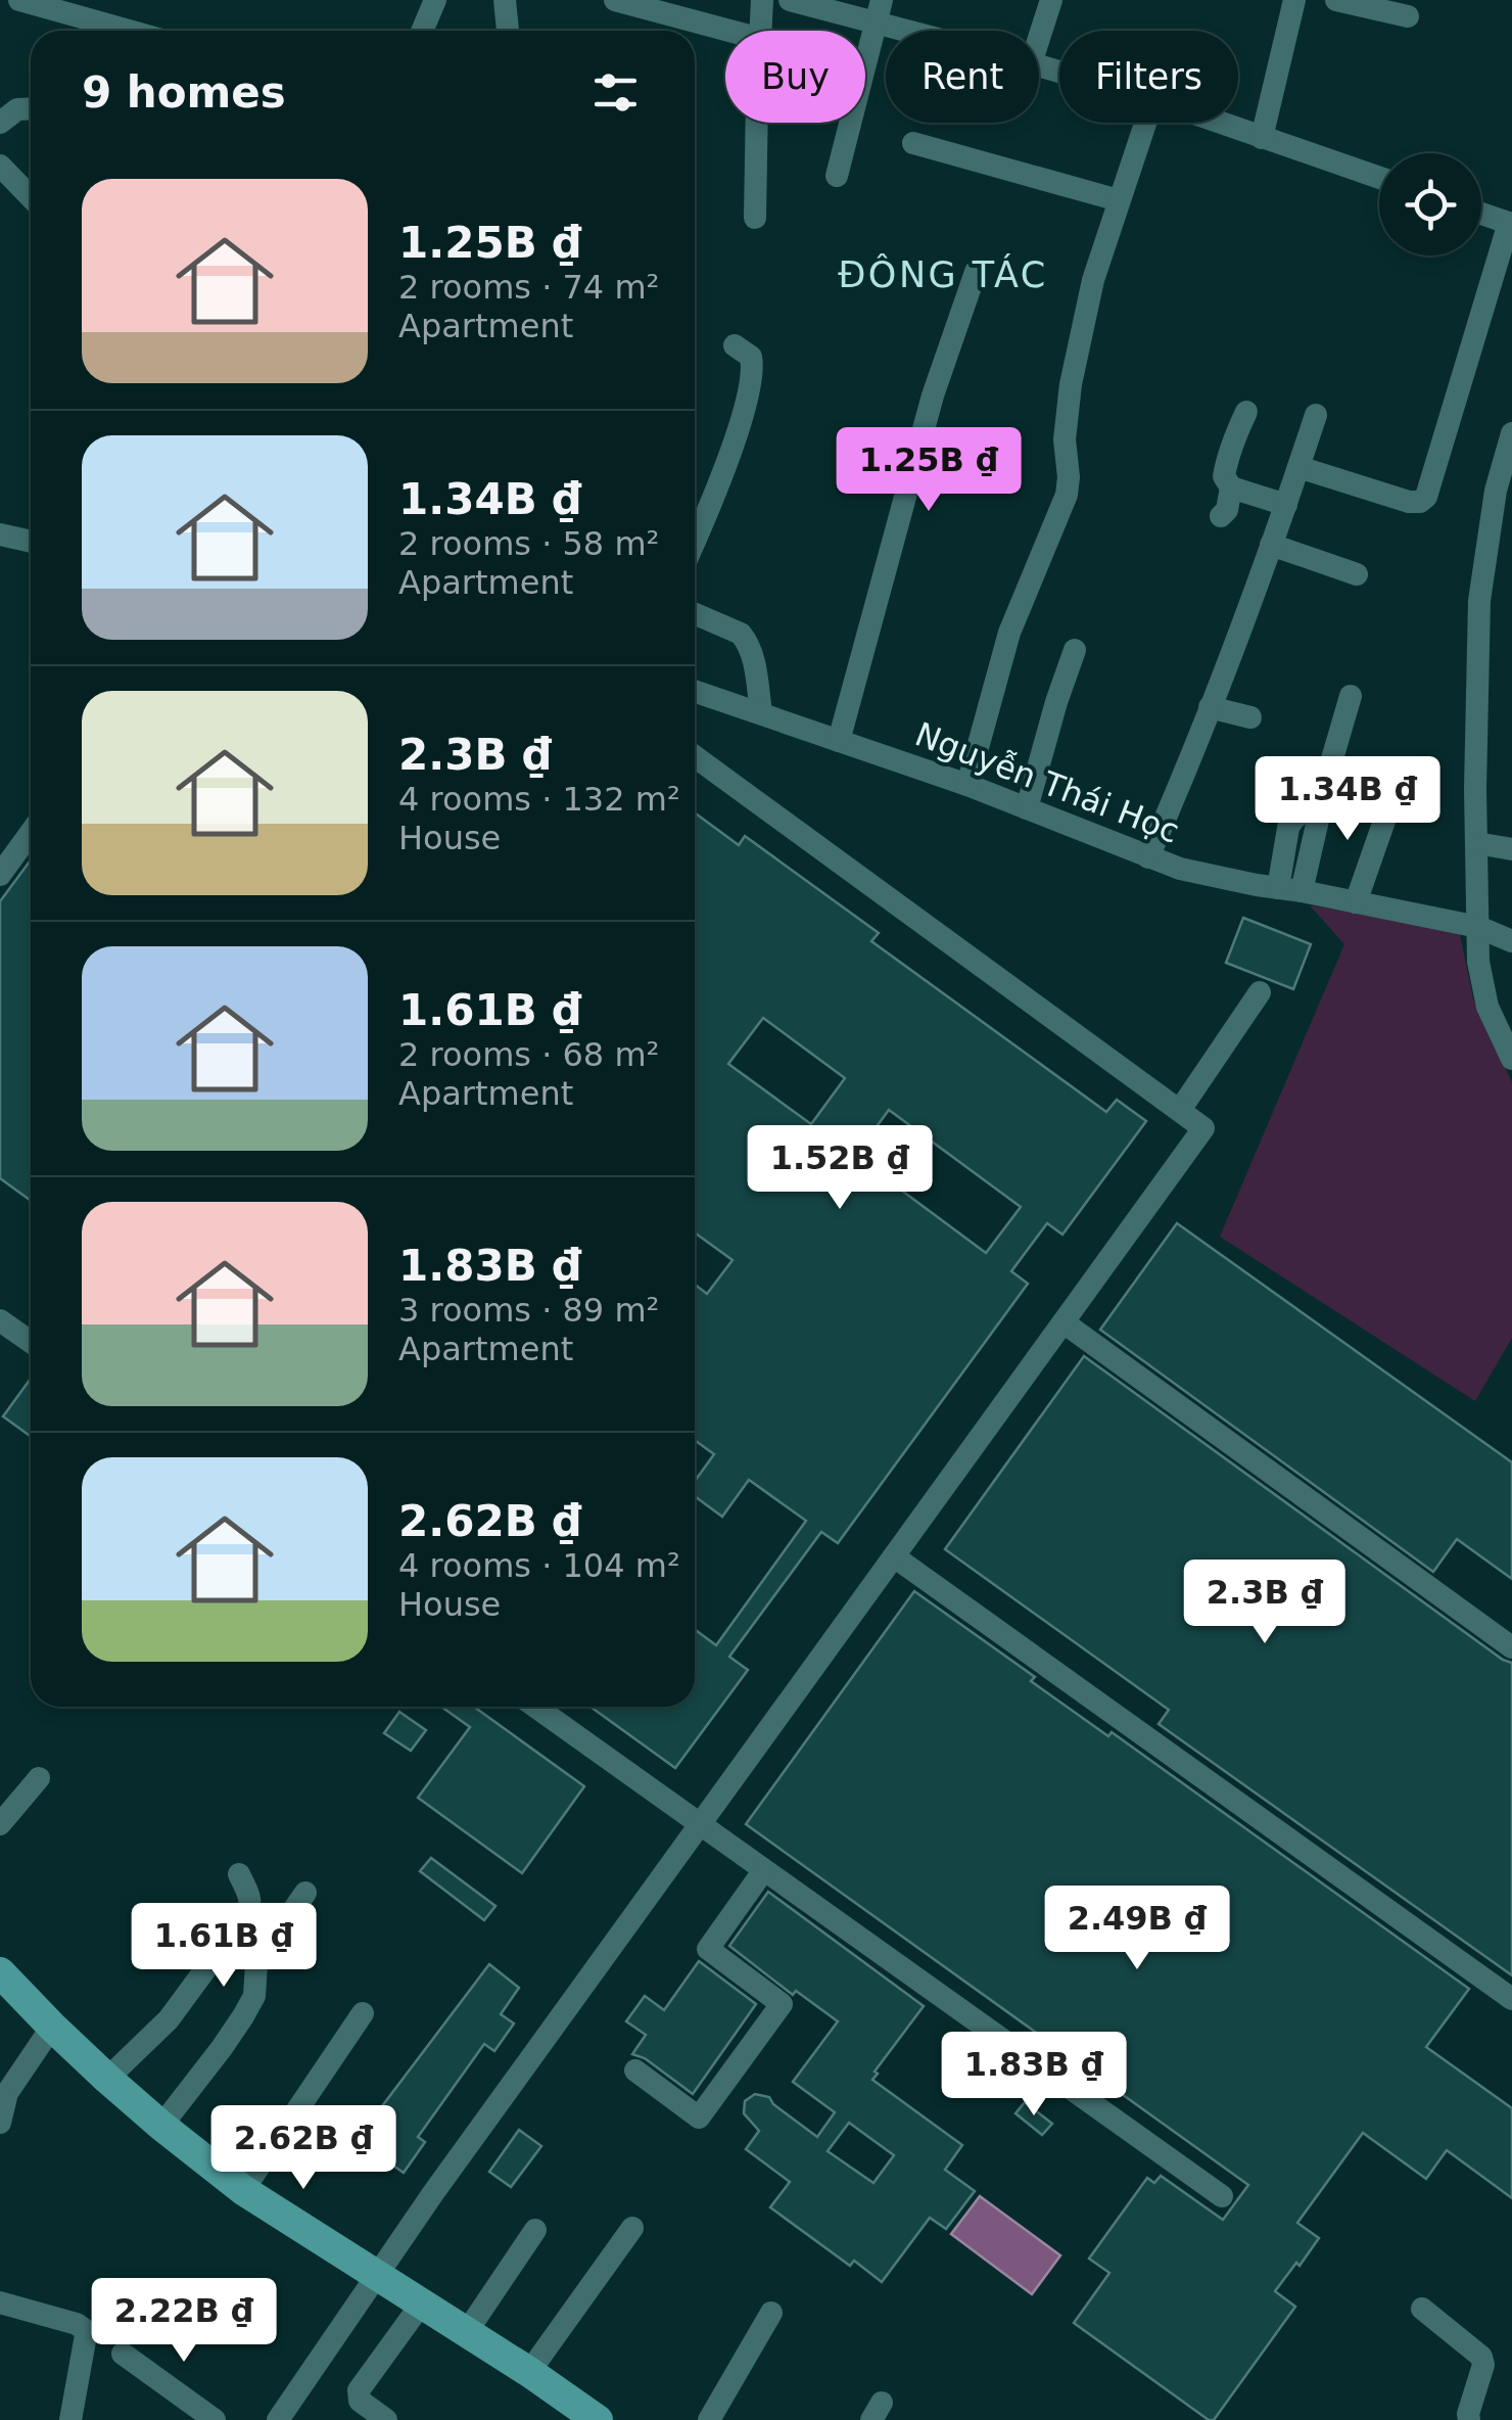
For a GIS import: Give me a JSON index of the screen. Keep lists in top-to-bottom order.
{
  "streets": {
    "street": ["Nguyễn Thái Học"]
  },
  "districts": ["ĐÔNG TÁC"],
  "page": {
    "chip": ["Buy", "Rent", "Filters"],
    "heading": "9 homes",
    "list": [
      {
        "name": "1.25B ₫",
        "note": "2 rooms · 74 m² · Apartment"
      },
      {
        "name": "1.34B ₫",
        "note": "2 rooms · 58 m² · Apartment"
      },
      {
        "name": "2.3B ₫",
        "note": "4 rooms · 132 m² · House"
      },
      {
        "name": "1.61B ₫",
        "note": "2 rooms · 68 m² · Apartment"
      },
      {
        "name": "1.83B ₫",
        "note": "3 rooms · 89 m² · Apartment"
      },
      {
        "name": "2.62B ₫",
        "note": "4 rooms · 104 m² · House"
      }
    ],
    "price": [
      "1.25B ₫",
      "1.34B ₫",
      "1.52B ₫",
      "2.3B ₫",
      "2.49B ₫",
      "1.61B ₫",
      "1.83B ₫",
      "2.62B ₫",
      "2.22B ₫"
    ]
  }
}
